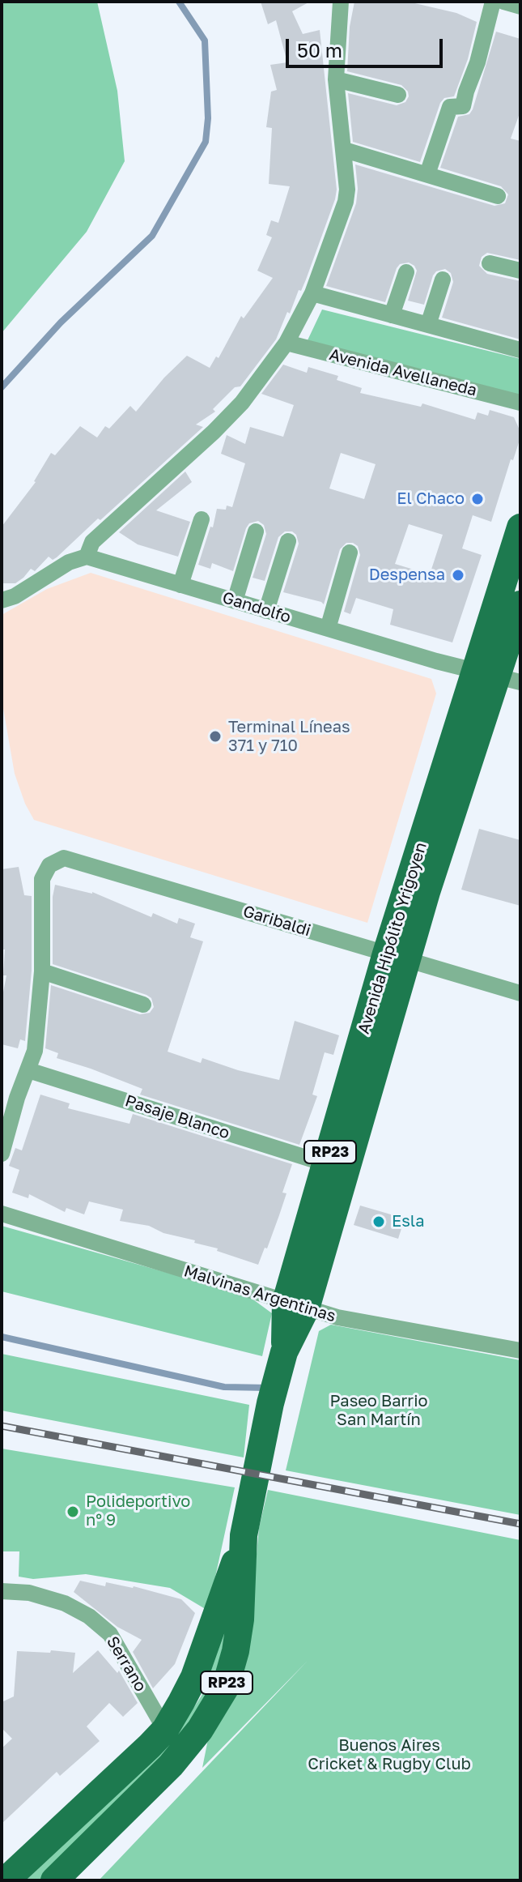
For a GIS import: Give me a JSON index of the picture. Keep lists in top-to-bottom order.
{
  "streets": {
    "main road": ["Avenida Hipólito Yrigoyen", "RP23"],
    "street": [
      "Avenida Avellaneda",
      "Gandolfo",
      "Garibaldi",
      "Pasaje Blanco",
      "Malvinas Argentinas",
      "Serrano"
    ]
  },
  "crossings": [
    ["Gandolfo", "Avenida Hipólito Yrigoyen"],
    ["Garibaldi", "Avenida Hipólito Yrigoyen"],
    ["Avenida Hipólito Yrigoyen", "Pasaje Blanco"],
    ["Avenida Hipólito Yrigoyen", "Malvinas Argentinas"],
    ["Avenida Hipólito Yrigoyen", "Serrano"]
  ],
  "parks": ["Paseo Barrio San Martín", "Buenos Aires Cricket & Rugby Club"],
  "places": [
    "El Chaco",
    "Despensa",
    "Terminal Líneas 371 y 710",
    "Esla",
    "Polideportivo n° 9"
  ],
  "scale_bar": "50 m"
}
